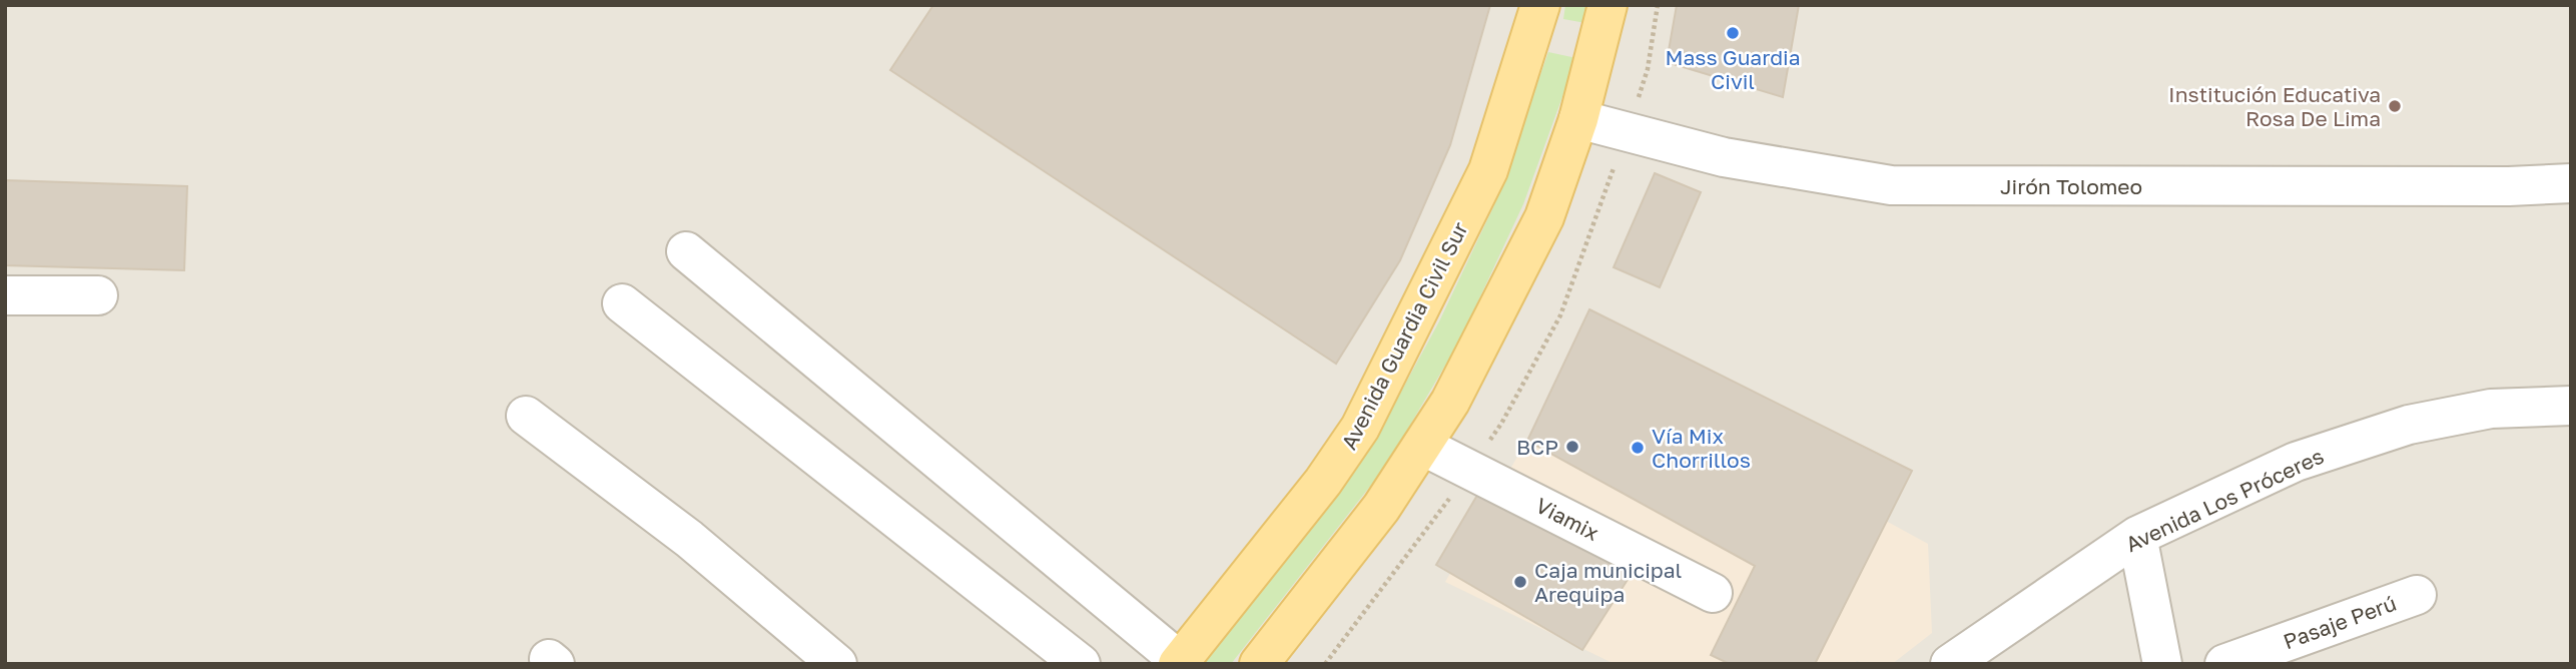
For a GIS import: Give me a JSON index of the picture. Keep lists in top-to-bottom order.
{
  "streets": {
    "main road": ["Avenida Guardia Civil Sur"],
    "street": [
      "Jirón Tolomeo",
      "Avenida Los Próceres",
      "Viamix",
      "Pasaje Perú"
    ]
  },
  "places": [
    "Mass Guardia Civil",
    "Institución Educativa Rosa De Lima",
    "BCP",
    "Vía Mix Chorrillos",
    "Caja municipal Arequipa"
  ]
}
